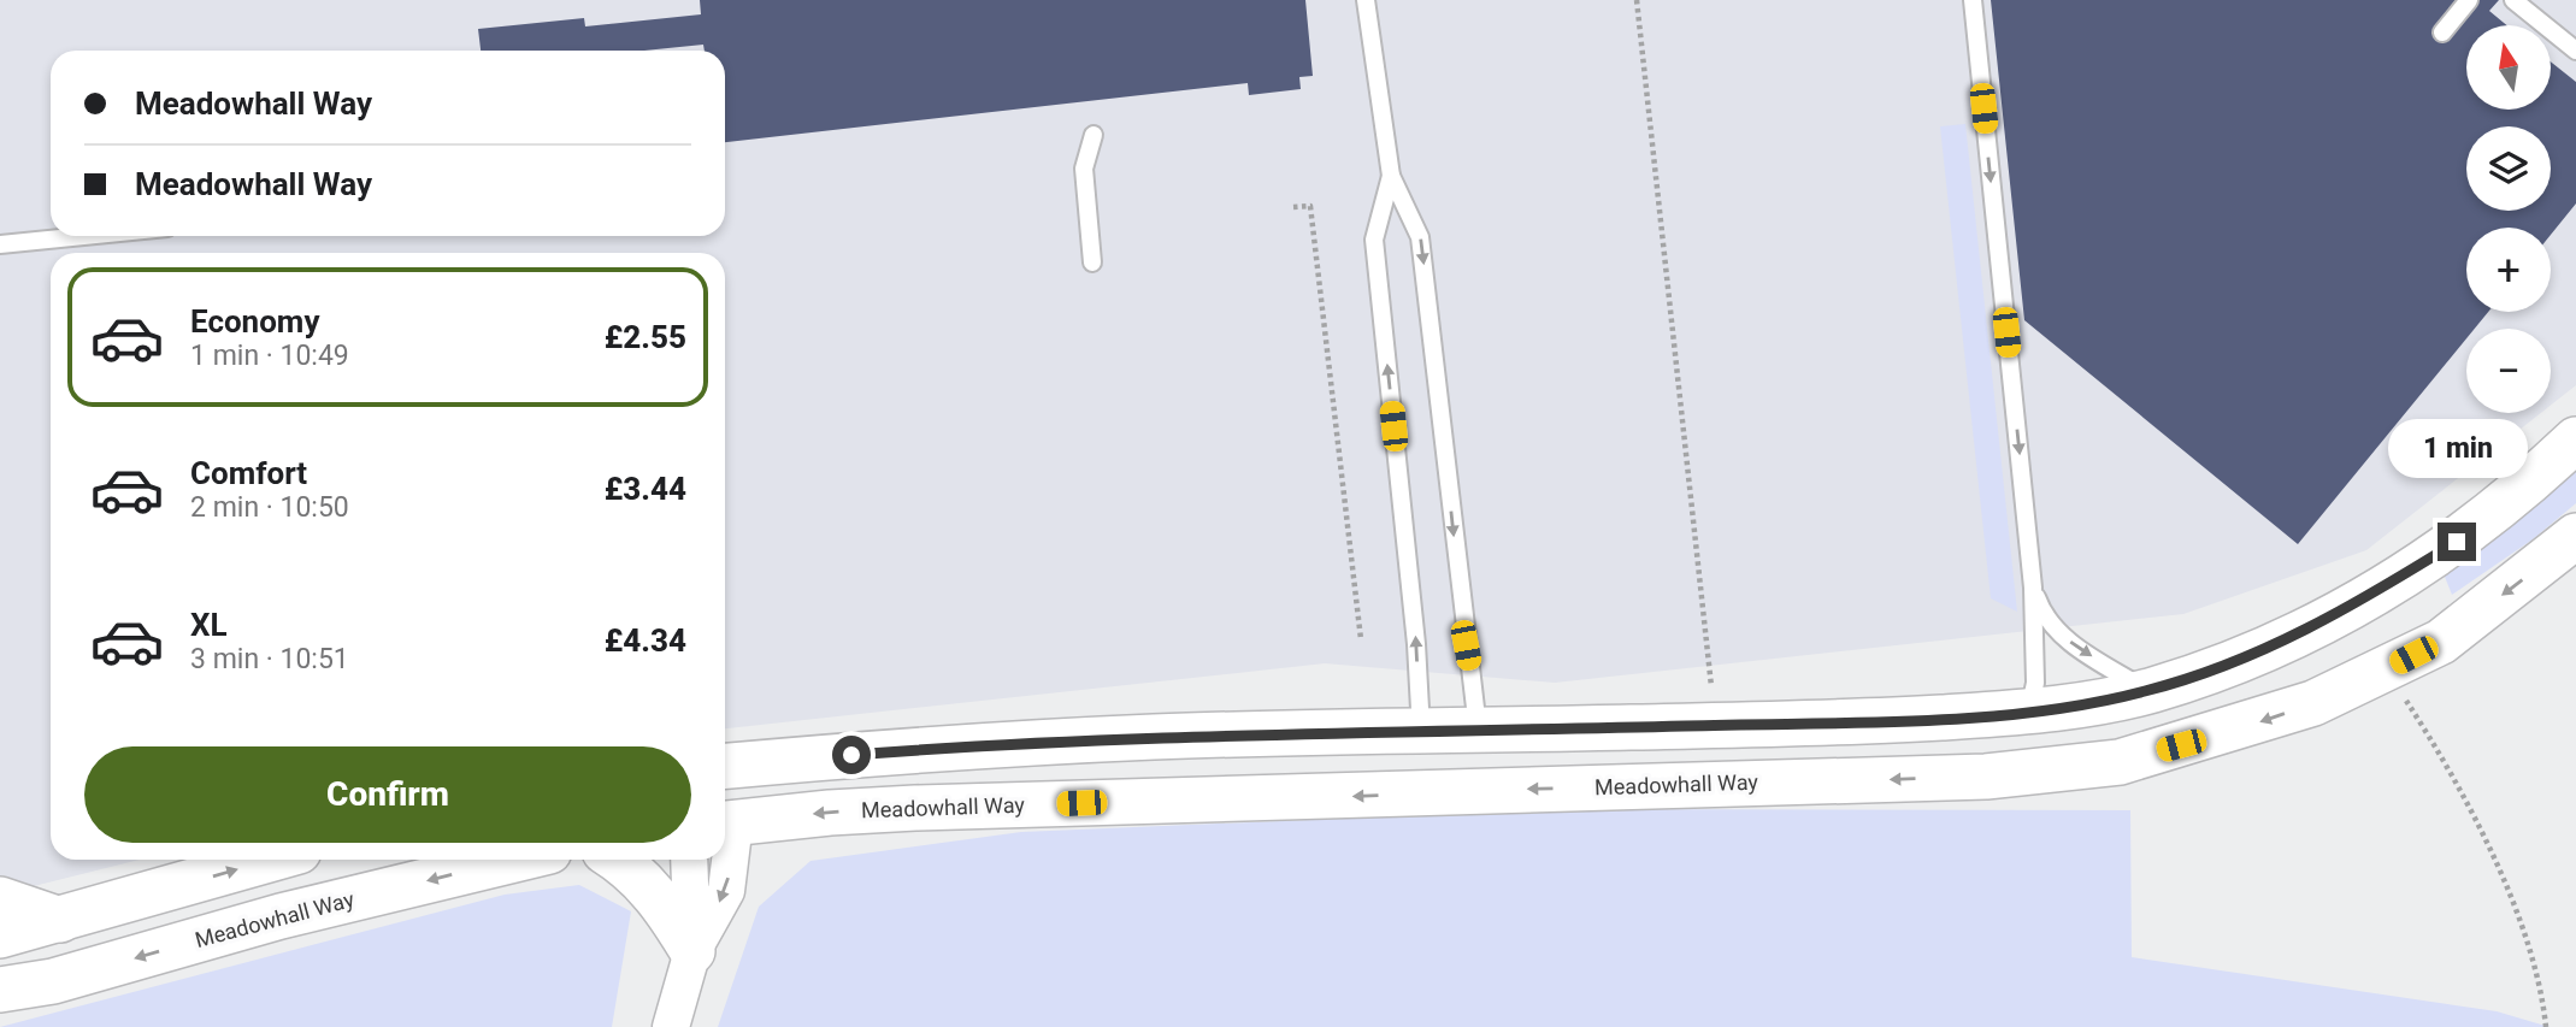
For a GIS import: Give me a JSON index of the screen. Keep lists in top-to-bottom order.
{
  "streets": {
    "street": ["Meadowhall Way"]
  },
  "north": "top",
  "page": {
    "map_buttons": ["+", "−"],
    "banner": ["Meadowhall Way", "Meadowhall Way"],
    "list": [
      {
        "name": "Economy",
        "note": "1 min · 10:49",
        "value": "£2.55"
      },
      {
        "name": "Comfort",
        "note": "2 min · 10:50",
        "value": "£3.44"
      },
      {
        "name": "XL",
        "note": "3 min · 10:51",
        "value": "£4.34"
      }
    ],
    "bubble": "1 min",
    "buttons": "Confirm"
  }
}
